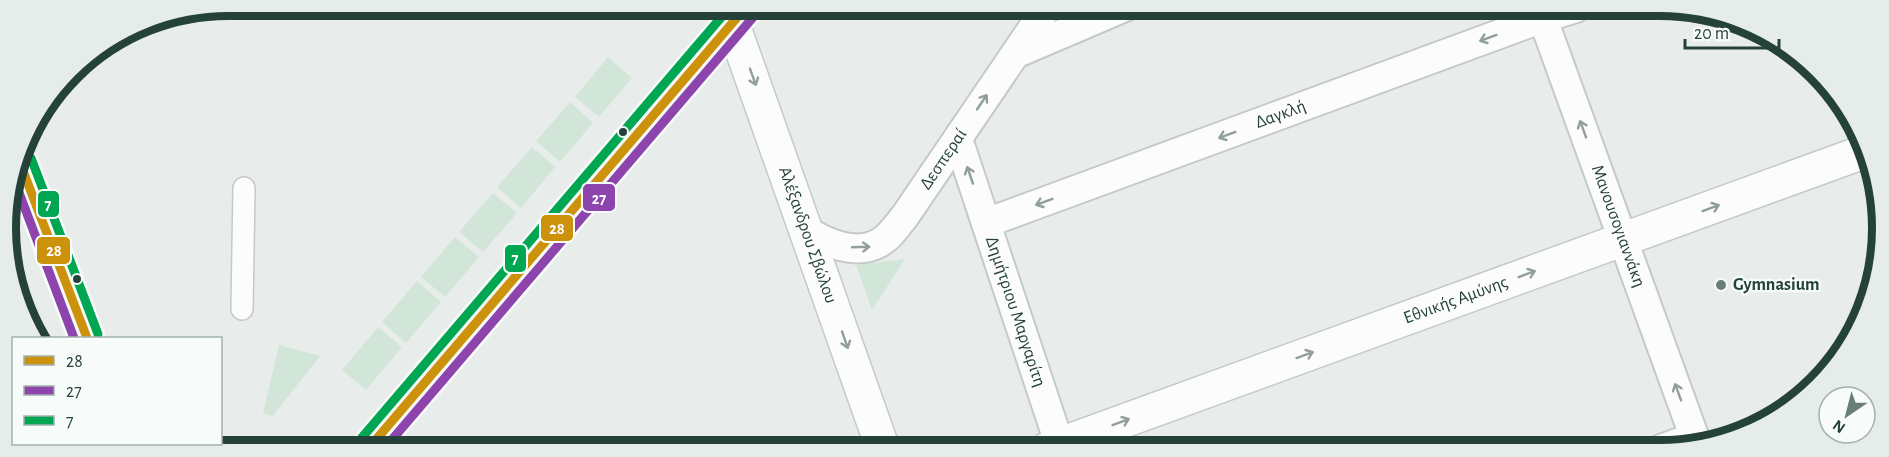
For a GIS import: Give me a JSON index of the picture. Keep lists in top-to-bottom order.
{
  "streets": {
    "main road": ["Αλέξανδρου Σβώλου", "Εθνικής Αμύνης"],
    "street": [
      "Δαγκλή",
      "Δεσπεραί",
      "Μανουσογιαννάκη",
      "Δημήτριου Μαργαρίτη"
    ]
  },
  "crossings": [
    ["Δαγκλή", "Δημήτριου Μαργαρίτη"],
    ["Δεσπεραί", "Αλέξανδρου Σβώλου"],
    ["Δεσπεραί", "Δημήτριου Μαργαρίτη"],
    ["Μανουσογιαννάκη", "Εθνικής Αμύνης"]
  ],
  "one_way": [
    "Δαγκλή",
    "Δεσπεραί",
    "Μανουσογιαννάκη",
    "Αλέξανδρου Σβώλου",
    "Εθνικής Αμύνης"
  ],
  "places": ["Gymnasium"],
  "lines": ["transit line 27", "transit line 28", "transit line 7"],
  "legend": ["28", "27", "7"],
  "scale_bar": "20 m",
  "north": "bottom left"
}
